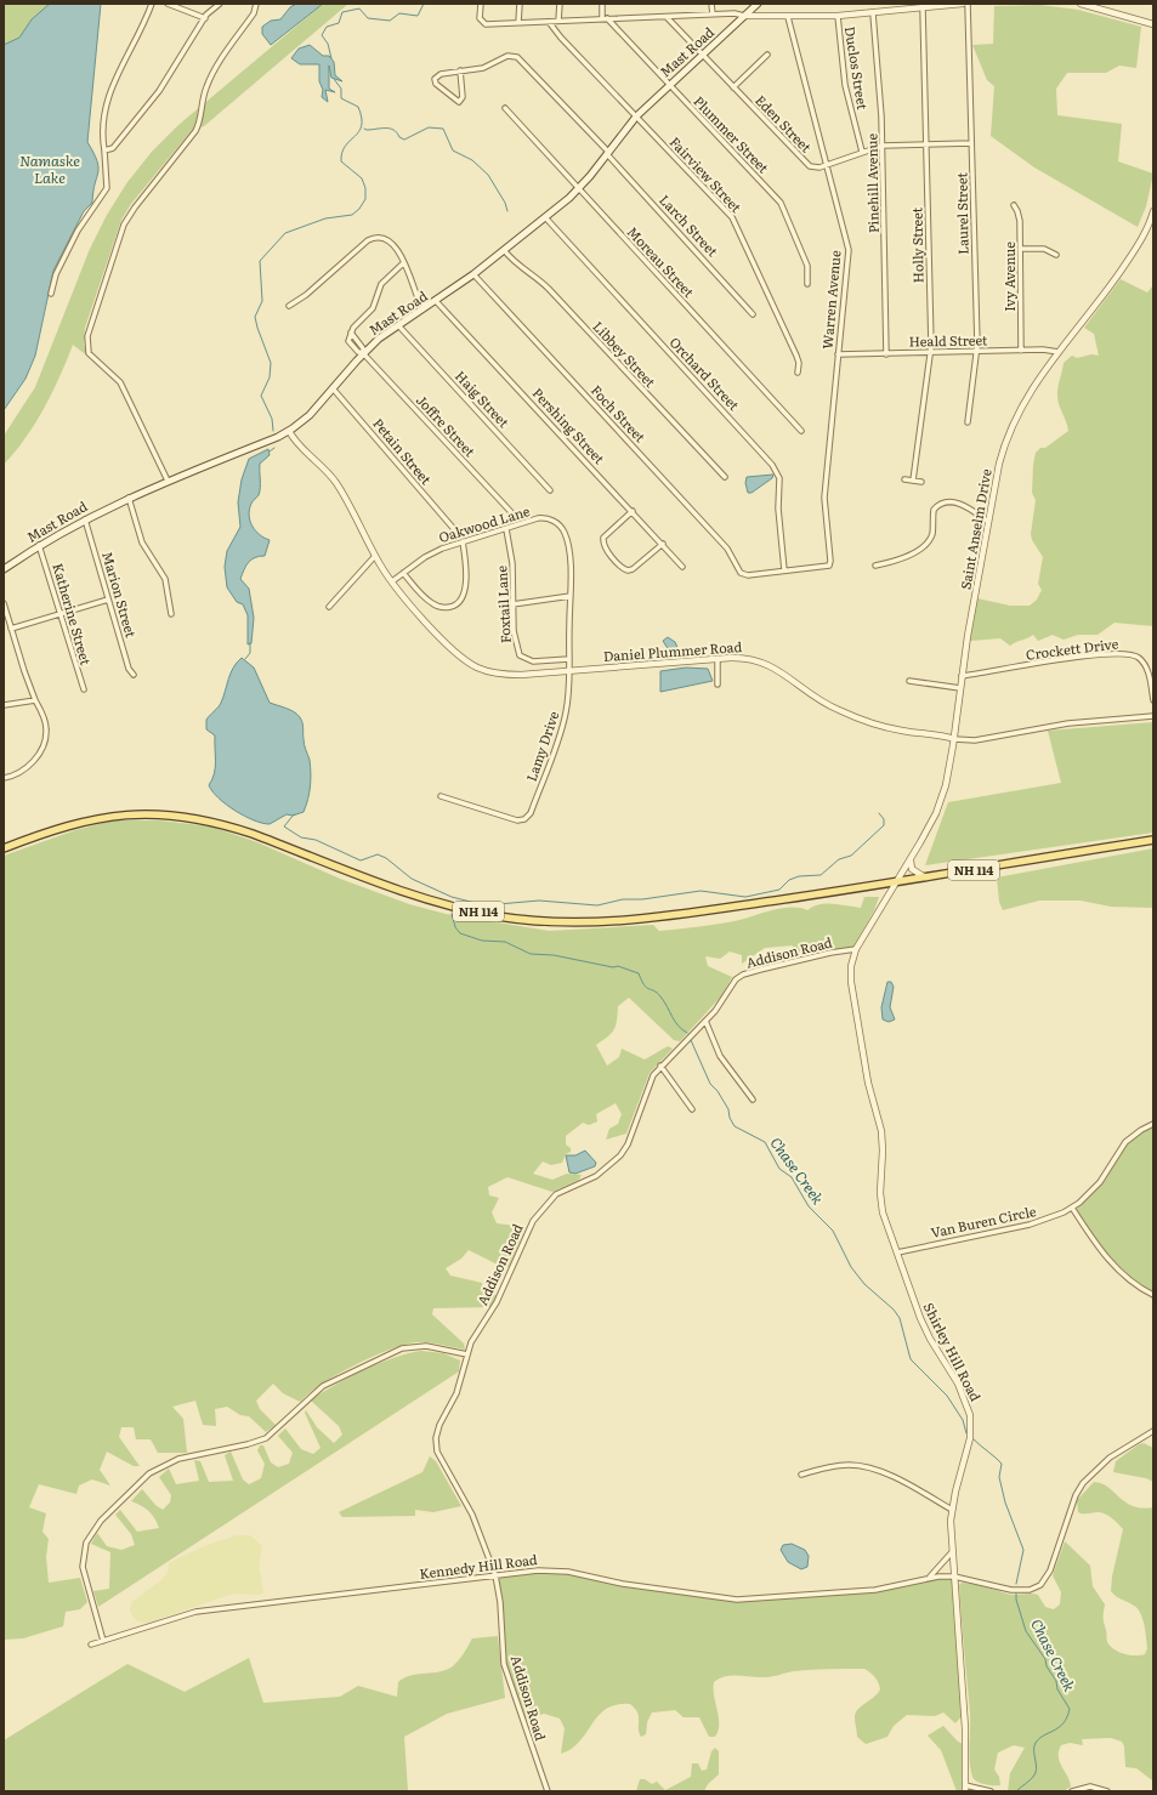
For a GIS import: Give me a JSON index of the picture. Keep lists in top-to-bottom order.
{
  "streets": {
    "main road": ["Mast Road", "NH 114"],
    "street": [
      "Duclos Street",
      "Eden Street",
      "Plummer Street",
      "Fairview Street",
      "Pinehill Avenue",
      "Laurel Street",
      "Larch Street",
      "Holly Street",
      "Moreau Street",
      "Ivy Avenue",
      "Warren Avenue",
      "Heald Street",
      "Libbey Street",
      "Orchard Street",
      "Haig Street",
      "Foch Street",
      "Joffre Street",
      "Pershing Street",
      "Petain Street",
      "Oakwood Lane",
      "Saint Anselm Drive",
      "Marion Street",
      "Foxtail Lane",
      "Katherine Street",
      "Crockett Drive",
      "Daniel Plummer Road",
      "Lamy Drive",
      "Addison Road",
      "Van Buren Circle",
      "Shirley Hill Road",
      "Kennedy Hill Road"
    ]
  },
  "crossings": [
    ["Mast Road", "Eden Street"],
    ["Mast Road", "Plummer Street"],
    ["Mast Road", "Fairview Street"],
    ["Mast Road", "Larch Street"],
    ["Mast Road", "Moreau Street"],
    ["Mast Road", "Libbey Street"],
    ["Mast Road", "Orchard Street"],
    ["Mast Road", "Haig Street"],
    ["Mast Road", "Foch Street"],
    ["Mast Road", "Joffre Street"],
    ["Mast Road", "Pershing Street"],
    ["Mast Road", "Petain Street"],
    ["Mast Road", "Marion Street"],
    ["Mast Road", "Katherine Street"],
    ["Mast Road", "Daniel Plummer Road"],
    ["Duclos Street", "Eden Street"],
    ["Eden Street", "Pinehill Avenue"],
    ["Eden Street", "Laurel Street"],
    ["Eden Street", "Holly Street"],
    ["Eden Street", "Warren Avenue"],
    ["Pinehill Avenue", "Heald Street"],
    ["Laurel Street", "Heald Street"],
    ["Holly Street", "Heald Street"],
    ["Ivy Avenue", "Heald Street"],
    ["Warren Avenue", "Heald Street"],
    ["Warren Avenue", "Orchard Street"],
    ["Warren Avenue", "Foch Street"],
    ["Heald Street", "Saint Anselm Drive"],
    ["Orchard Street", "Foch Street"],
    ["Oakwood Lane", "Foxtail Lane"],
    ["Oakwood Lane", "Daniel Plummer Road"],
    ["Oakwood Lane", "Lamy Drive"],
    ["Saint Anselm Drive", "Crockett Drive"],
    ["Saint Anselm Drive", "Daniel Plummer Road"],
    ["Saint Anselm Drive", "NH 114"],
    ["Saint Anselm Drive", "Shirley Hill Road"],
    ["Daniel Plummer Road", "Lamy Drive"],
    ["NH 114", "Shirley Hill Road"],
    ["Addison Road", "Shirley Hill Road"],
    ["Addison Road", "Kennedy Hill Road"],
    ["Van Buren Circle", "Shirley Hill Road"],
    ["Shirley Hill Road", "Kennedy Hill Road"]
  ],
  "water": ["Namaske Lake", "Chase Creek"]
}
